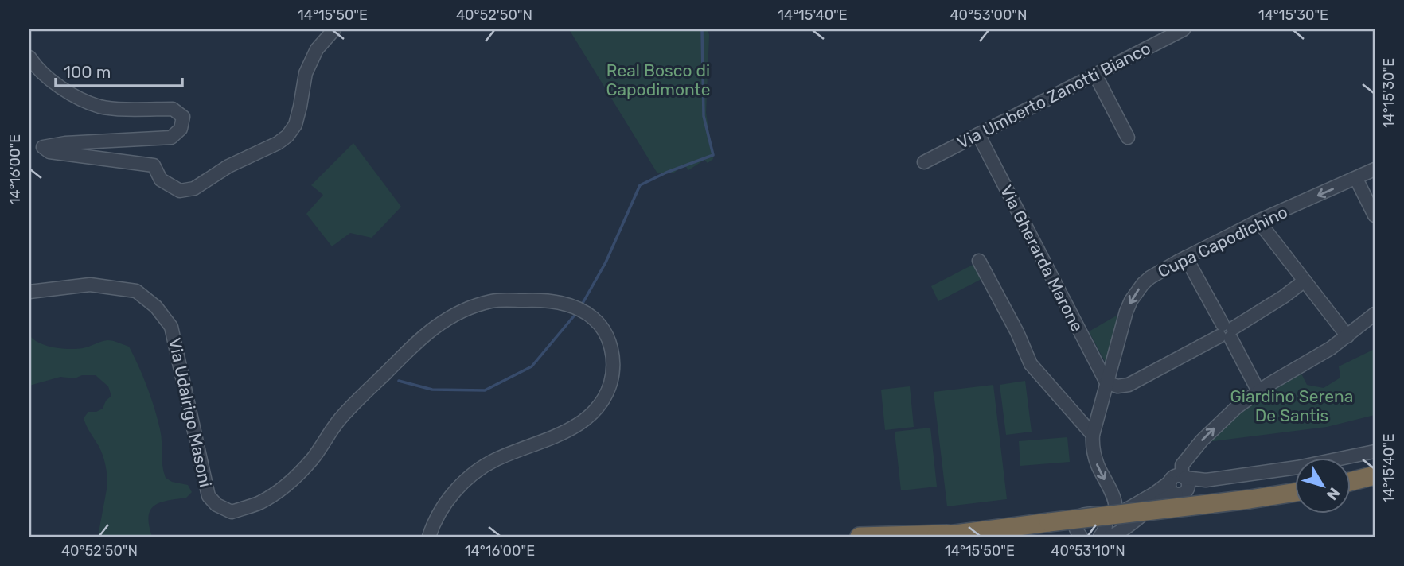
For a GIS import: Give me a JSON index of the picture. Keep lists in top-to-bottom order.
{
  "streets": {
    "street": [
      "Via Umberto Zanotti Bianco",
      "Cupa Capodichino",
      "Via Gherarda Marone",
      "Via Udalrigo Masoni"
    ]
  },
  "crossings": [
    ["Via Umberto Zanotti Bianco", "Via Gherarda Marone"],
    ["Cupa Capodichino", "Via Gherarda Marone"]
  ],
  "parks": ["Real Bosco di Capodimonte", "Giardino Serena De Santis"],
  "scale_bar": "100 m",
  "north": "bottom right",
  "coordinates": [
    "14°15'50\"E",
    "40°52'50\"N",
    "14°15'40\"E",
    "40°53'00\"N",
    "14°15'30\"E",
    "14°16'00\"E",
    "40°53'10\"N"
  ]
}
